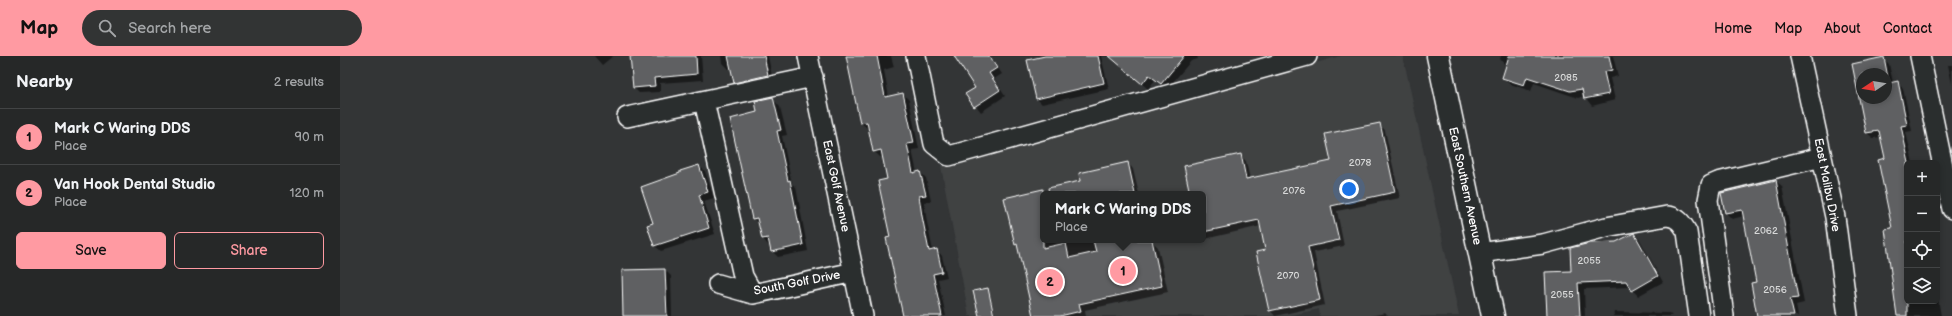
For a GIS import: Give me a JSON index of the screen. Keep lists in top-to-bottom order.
{
  "streets": {
    "main road": ["East Southern Avenue"],
    "street": ["East Malibu Drive", "East Golf Avenue", "South Golf Drive"]
  },
  "crossings": [
    ["East Golf Avenue", "South Golf Drive"]
  ],
  "house_numbers": [
    "2085",
    "2078",
    "2076",
    "2062",
    "2055",
    "2070",
    "2056",
    "2055"
  ],
  "north": "left",
  "page": {
    "header": "Map",
    "search": "Search here",
    "nav": [
      "Home",
      "Map",
      "About",
      "Contact"
    ],
    "heading": ["Nearby", "2 results"],
    "list": [
      {
        "mark": "1",
        "name": "Mark C Waring DDS",
        "note": "Place",
        "value": "90 m"
      },
      {
        "mark": "2",
        "name": "Van Hook Dental Studio",
        "note": "Place",
        "value": "120 m"
      }
    ],
    "map_buttons": ["+", "−"],
    "popup": ["Mark C Waring DDS", "Place"],
    "buttons": ["Save", "Share"],
    "pins": ["1", "2"]
  }
}
